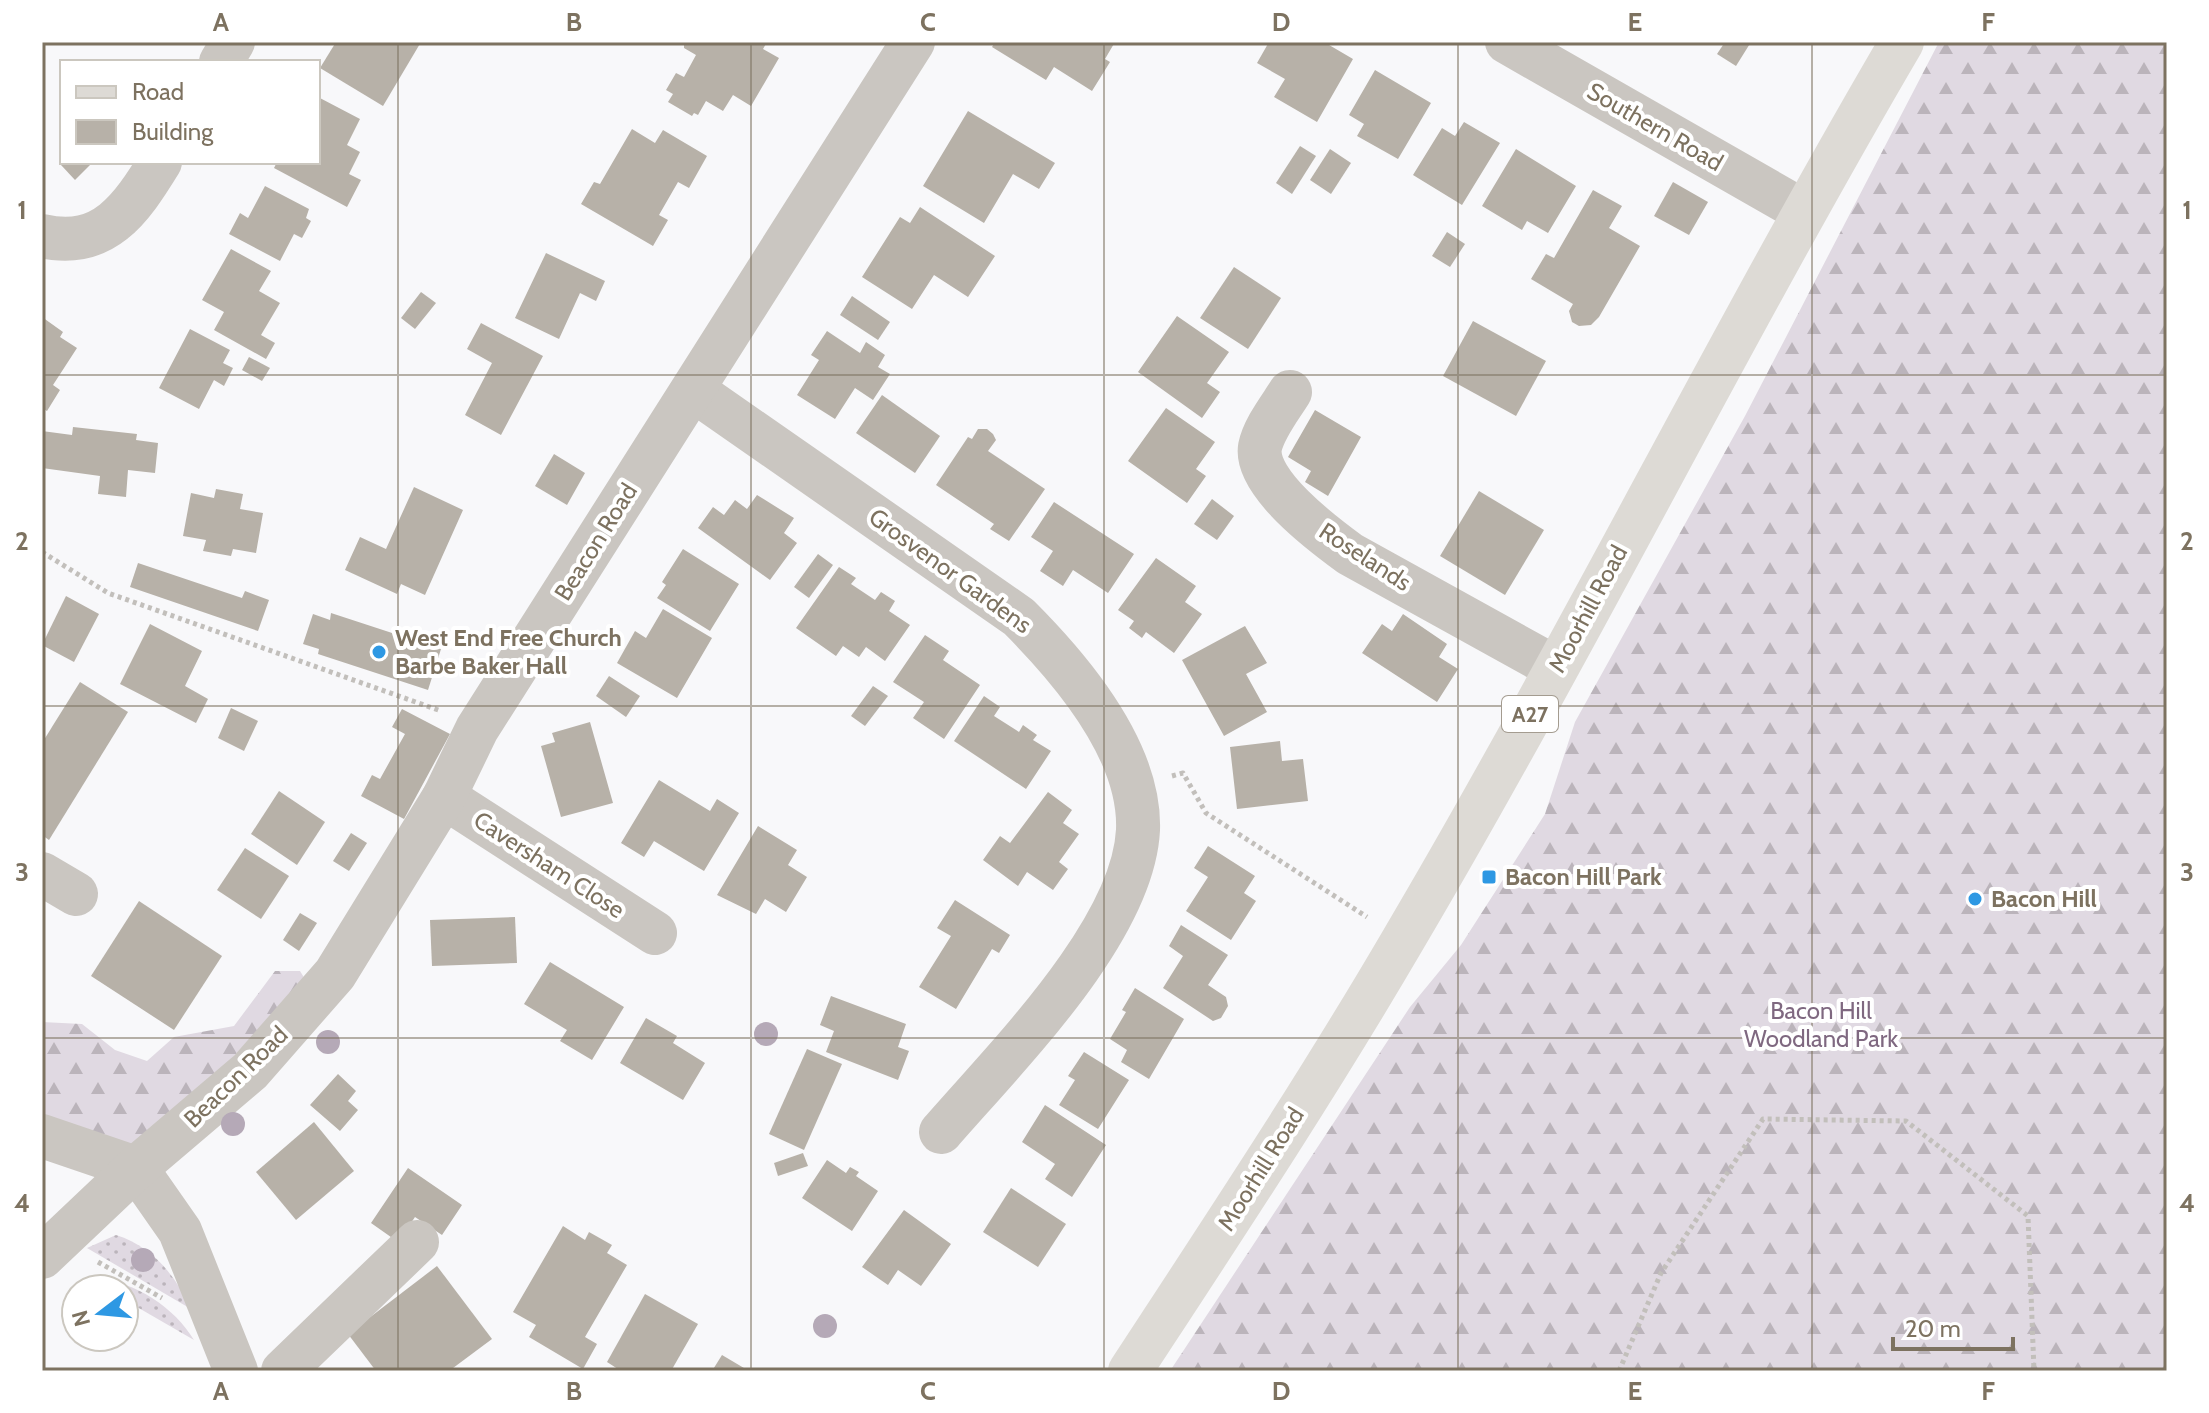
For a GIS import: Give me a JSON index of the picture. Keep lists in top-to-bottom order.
{
  "streets": {
    "main road": ["Moorhill Road", "A27"],
    "street": [
      "Southern Road",
      "Beacon Road",
      "Roselands",
      "Grosvenor Gardens",
      "Caversham Close"
    ]
  },
  "crossings": [
    ["Southern Road", "Moorhill Road"],
    ["Beacon Road", "Grosvenor Gardens"],
    ["Beacon Road", "Caversham Close"],
    ["Roselands", "Moorhill Road"]
  ],
  "parks": ["Bacon Hill Woodland Park"],
  "places": {
    "other": ["West End Free Church Barbe Baker Hall", "Bacon Hill"],
    "transit": ["Bacon Hill Park"]
  },
  "legend": ["Road", "Building"],
  "scale_bar": "20 m",
  "north": "left",
  "grid": {
    "columns": [
      "A",
      "B",
      "C",
      "D",
      "E",
      "F"
    ],
    "rows": [
      "1",
      "2",
      "3",
      "4"
    ]
  }
}
